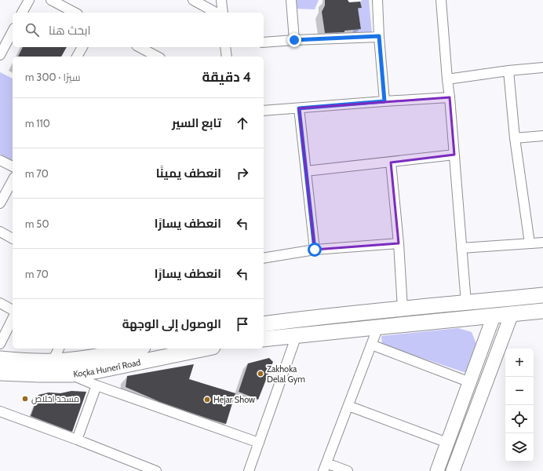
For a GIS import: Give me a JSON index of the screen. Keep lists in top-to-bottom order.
{
  "streets": {
    "main road": ["Koçka Hunerî Road"]
  },
  "places": ["Zakhoka Delal Gym", "مسحد اخلاص", "Hejar Show"],
  "page": {
    "search": "ابحث هنا",
    "heading": ["4 دقيقة", "سيرًا · 300 m"],
    "list": [
      ["تابع السير", "110 m"],
      ["انعطف يمينًا", "70 m"],
      ["انعطف يسارًا", "50 m"],
      ["انعطف يسارًا", "70 m"],
      "الوصول إلى الوجهة"
    ],
    "map_buttons": ["+", "−"]
  }
}
